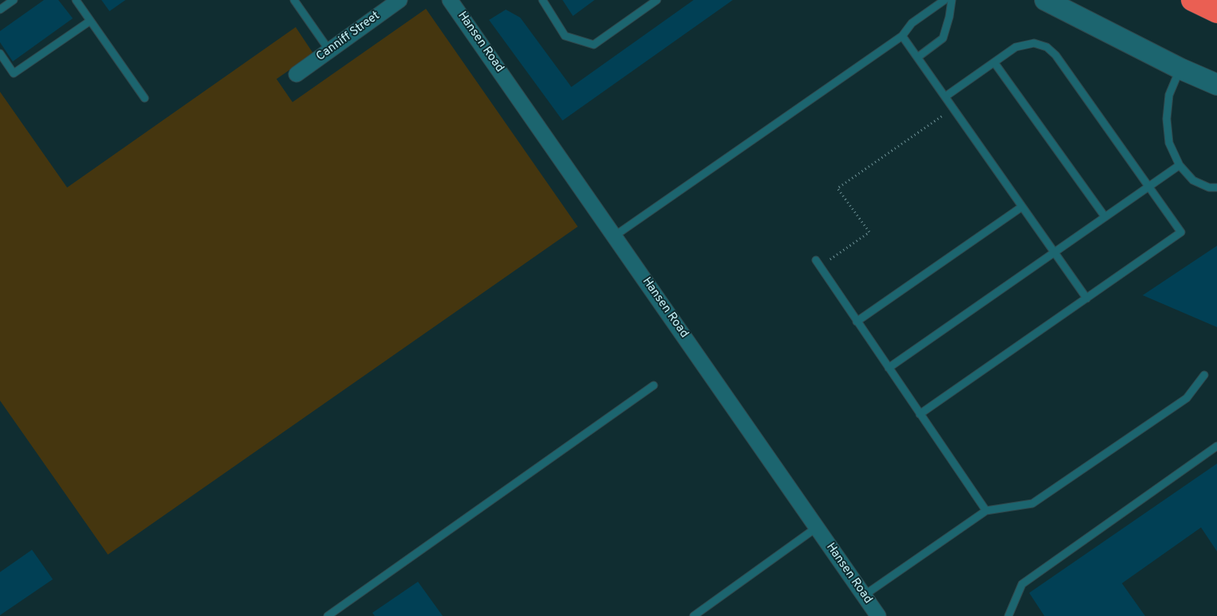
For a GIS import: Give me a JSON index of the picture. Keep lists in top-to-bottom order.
{
  "streets": {
    "street": ["Canniff Street", "Hansen Road"]
  }
}
